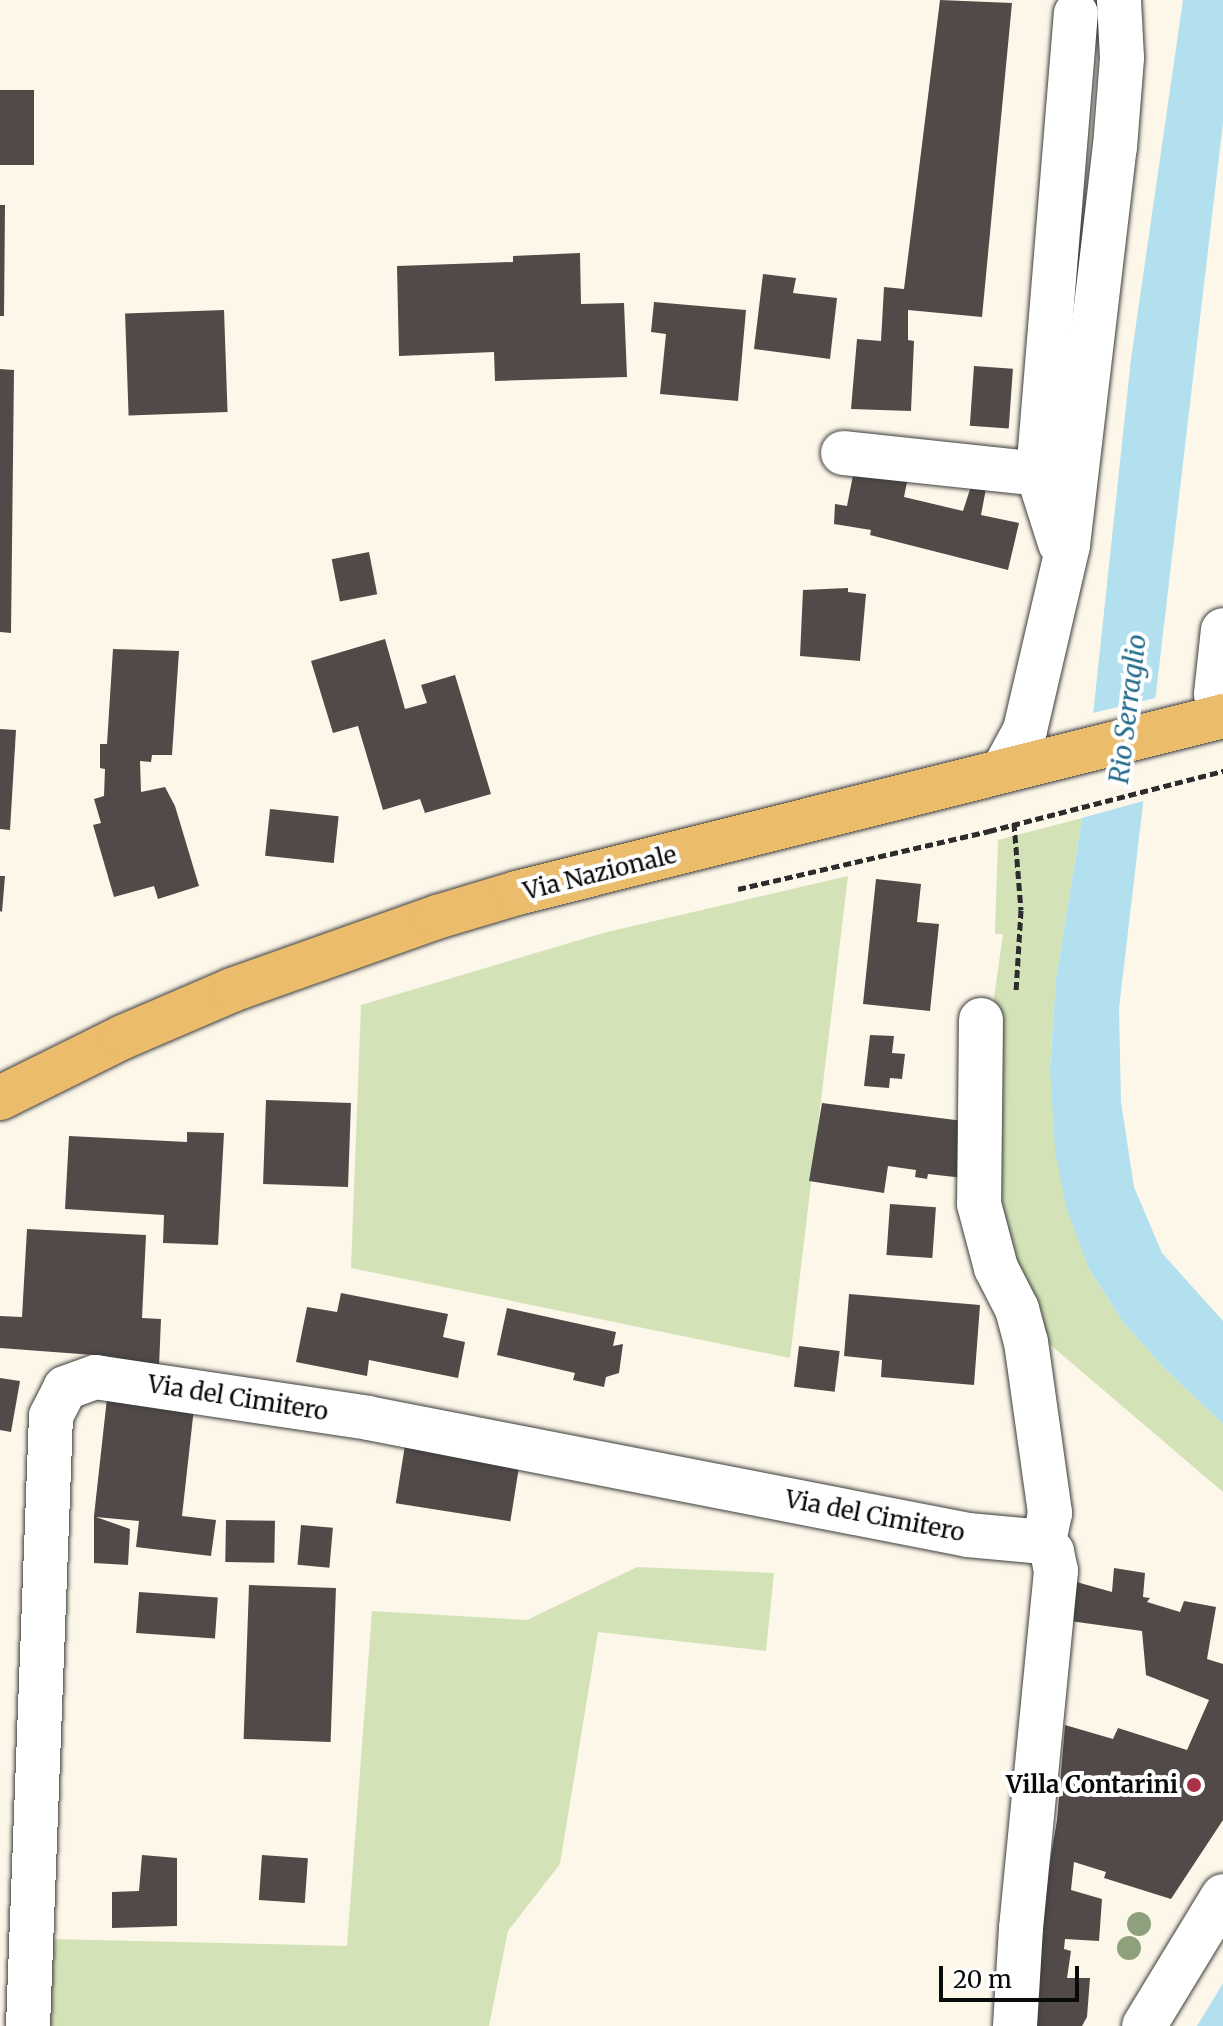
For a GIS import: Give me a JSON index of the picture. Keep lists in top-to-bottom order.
{
  "streets": {
    "main road": ["Via Nazionale"],
    "street": ["Via del Cimitero"]
  },
  "water": ["Rio Serraglio"],
  "places": ["Villa Contarini"],
  "scale_bar": "20 m"
}
